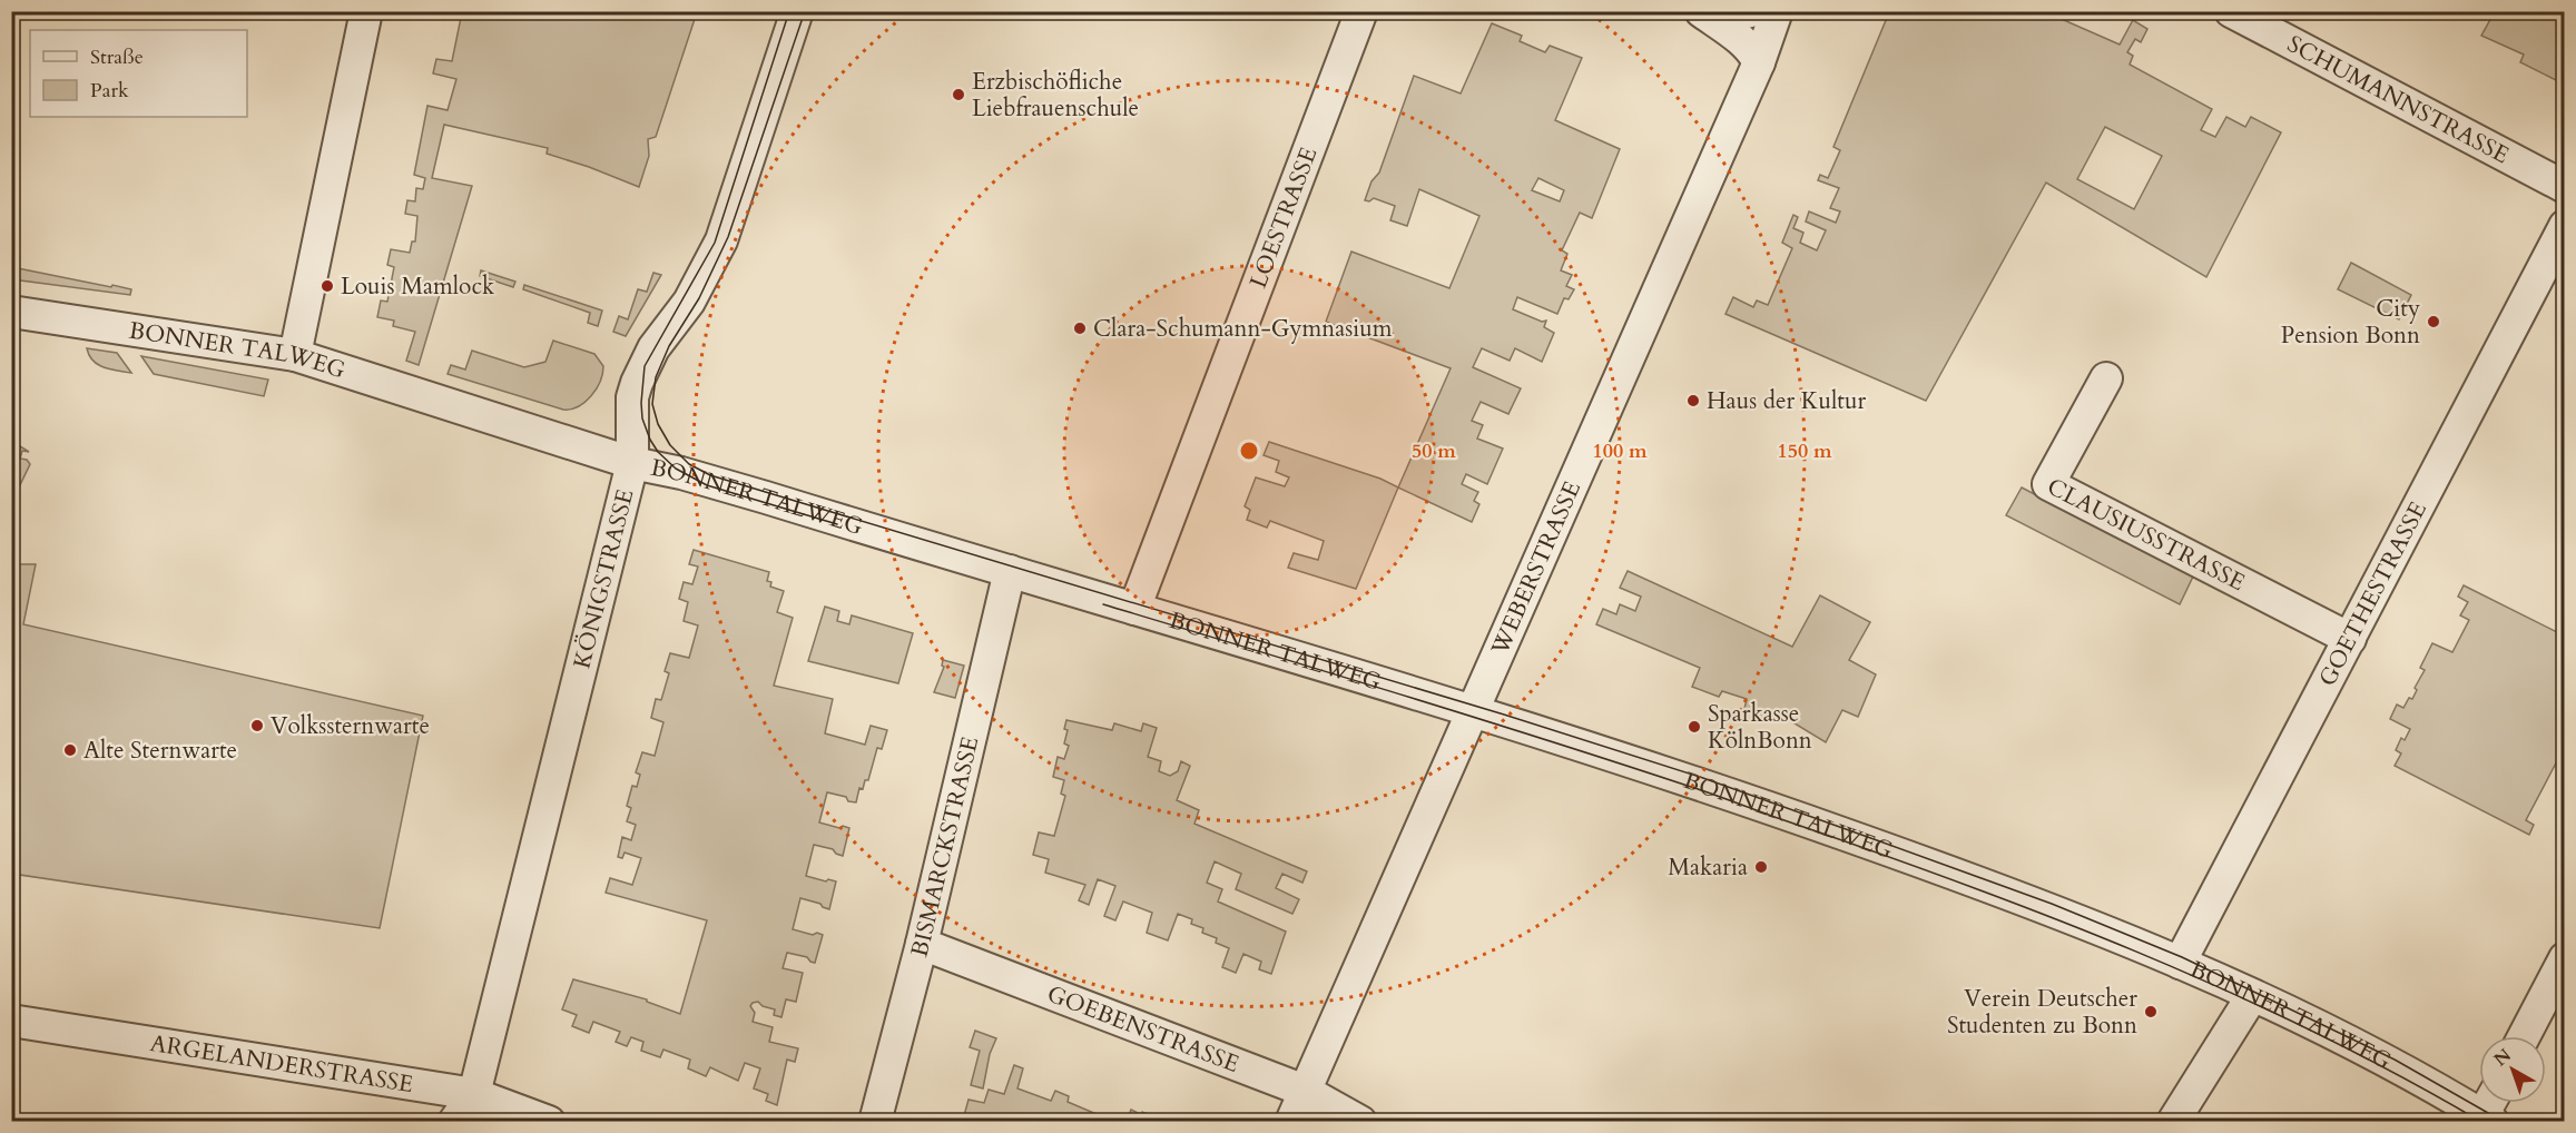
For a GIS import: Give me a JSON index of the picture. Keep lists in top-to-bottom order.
{
  "streets": {
    "street": [
      "SCHUMANNSTRASSE",
      "LOESTRASSE",
      "BONNER TALWEG",
      "CLAUSIUSSTRASSE",
      "WEBERSTRASSE",
      "KÖNIGSTRASSE",
      "GOETHESTRASSE",
      "BISMARCKSTRASSE",
      "GOEBENSTRASSE",
      "ARGELANDERSTRASSE"
    ]
  },
  "crossings": [
    ["LOESTRASSE", "BONNER TALWEG"],
    ["BONNER TALWEG", "WEBERSTRASSE"],
    ["BONNER TALWEG", "KÖNIGSTRASSE"],
    ["BONNER TALWEG", "GOETHESTRASSE"],
    ["BONNER TALWEG", "BISMARCKSTRASSE"],
    ["CLAUSIUSSTRASSE", "GOETHESTRASSE"],
    ["WEBERSTRASSE", "GOEBENSTRASSE"],
    ["KÖNIGSTRASSE", "ARGELANDERSTRASSE"],
    ["BISMARCKSTRASSE", "GOEBENSTRASSE"]
  ],
  "places": [
    "Erzbischöfliche Liebfrauenschule",
    "Louis Mamlock",
    "City Pension Bonn",
    "Clara-Schumann-Gymnasium",
    "Haus der Kultur",
    "Volkssternwarte",
    "Sparkasse KölnBonn",
    "Alte Sternwarte",
    "Makaria",
    "Verein Deutscher Studenten zu Bonn"
  ],
  "legend": ["Straße", "Park"],
  "north": "top left",
  "rings": ["50 m", "100 m", "150 m"]
}
